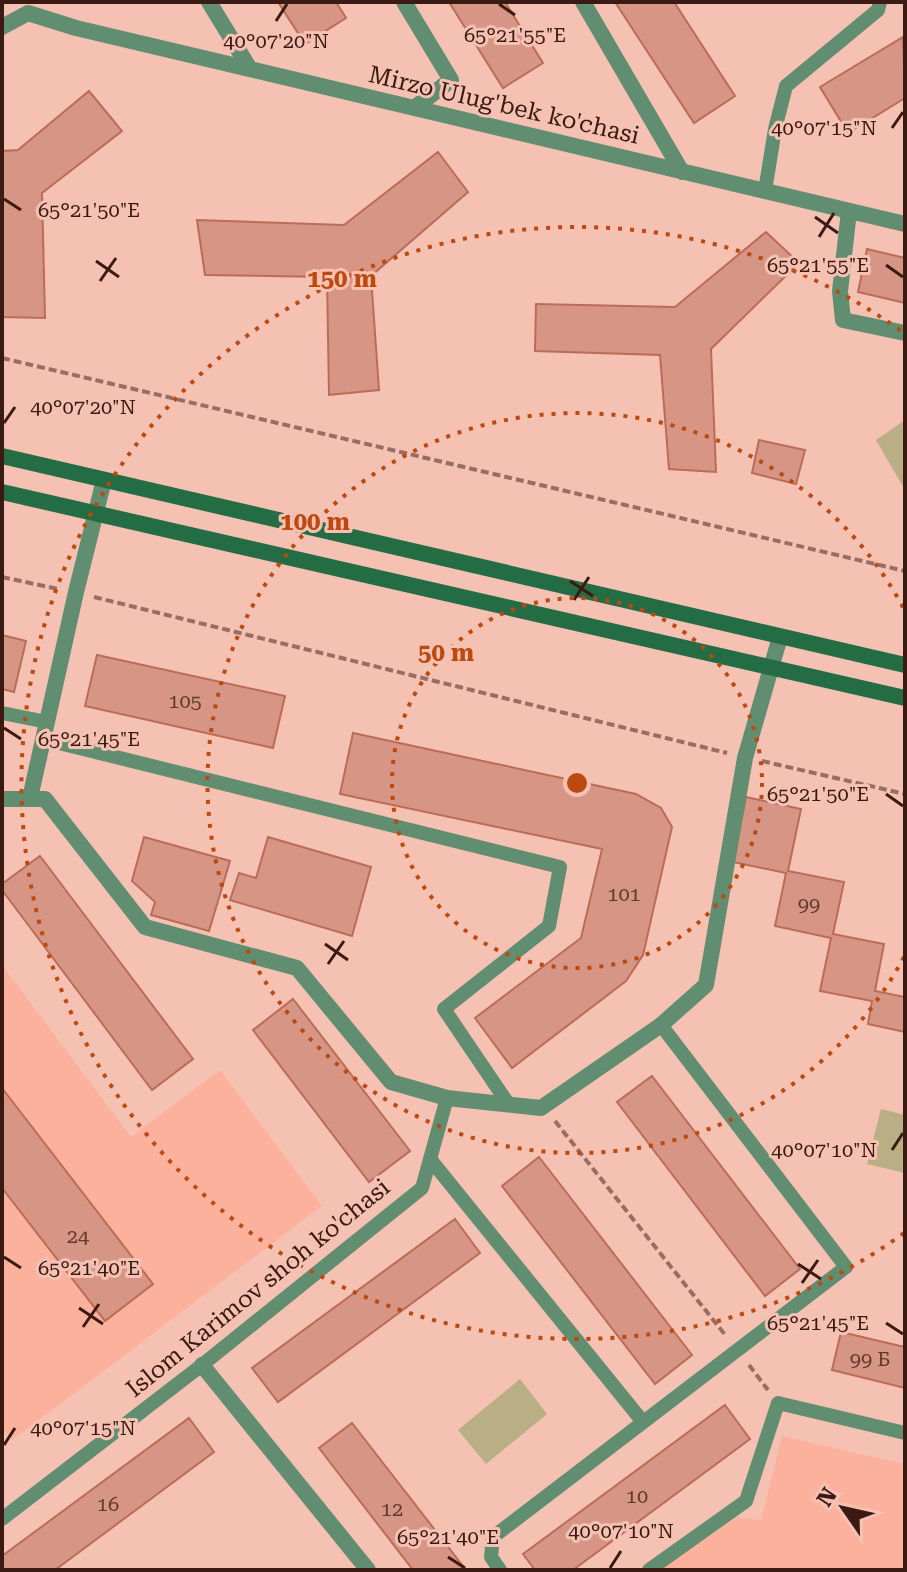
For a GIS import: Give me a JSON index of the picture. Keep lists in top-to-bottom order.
{
  "streets": {
    "street": ["Mirzo Ulug'bek ko'chasi"],
    "lane": ["Islom Karimov shoh ko'chasi"]
  },
  "house_numbers": [
    "105",
    "101",
    "99",
    "24",
    "99 Б",
    "10",
    "16",
    "12"
  ],
  "north": "top left",
  "coordinates": [
    "65°21'55\"E",
    "40°07'20\"N",
    "40°07'15\"N",
    "65°21'50\"E",
    "65°21'45\"E",
    "40°07'10\"N",
    "65°21'40\"E"
  ],
  "rings": ["150 m", "100 m", "50 m"]
}
